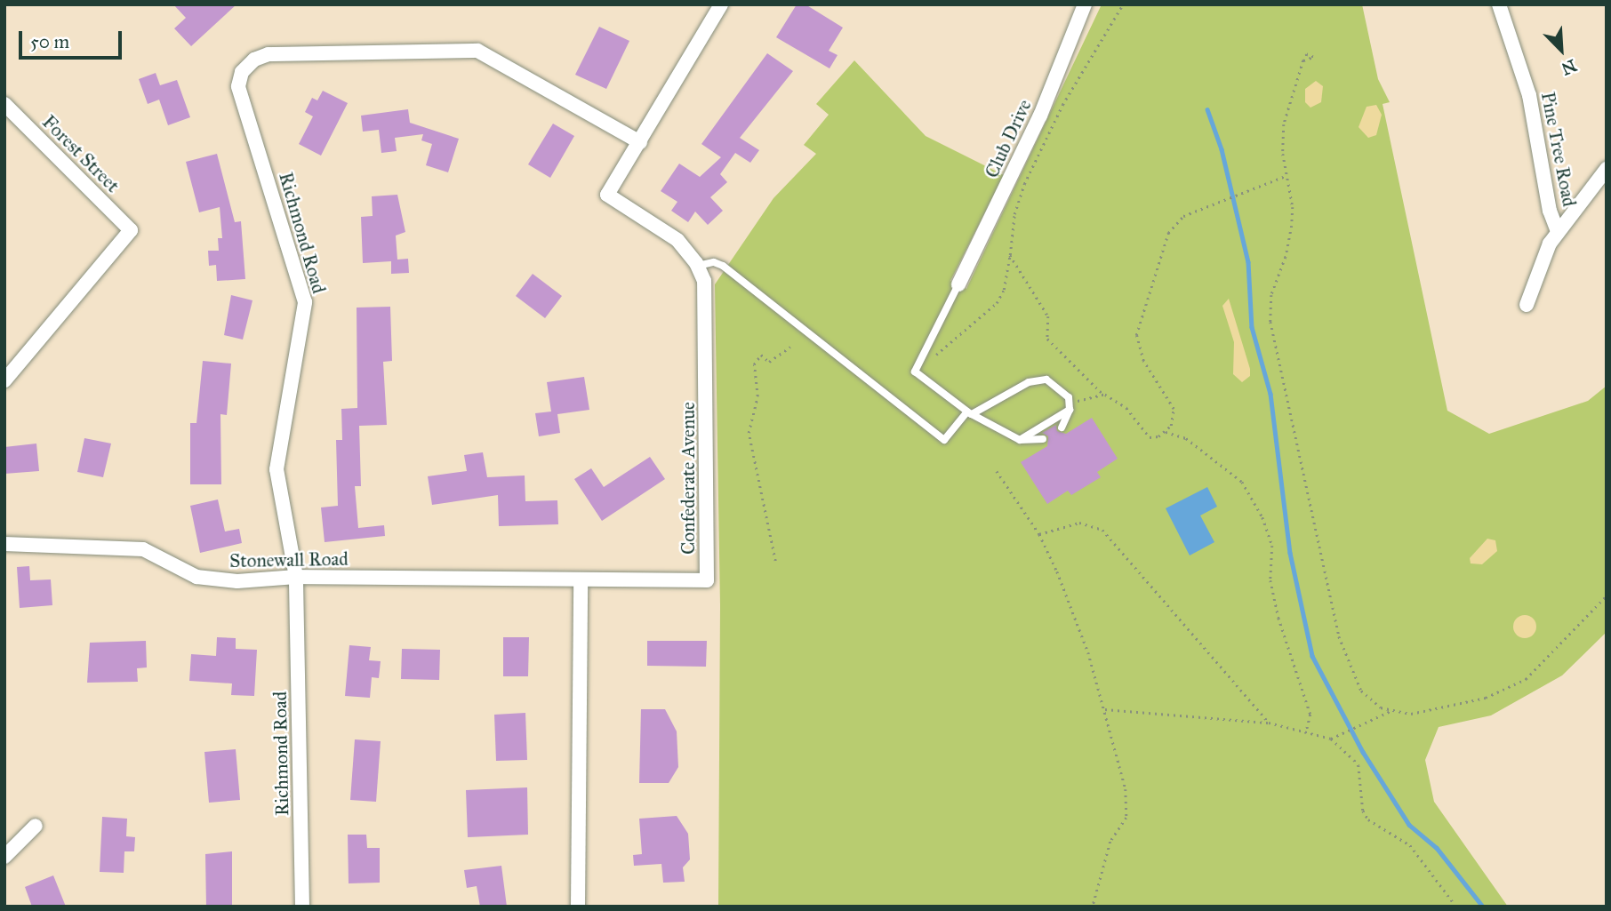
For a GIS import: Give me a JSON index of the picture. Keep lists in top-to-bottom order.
{
  "streets": {
    "street": [
      "Club Drive",
      "Pine Tree Road",
      "Forest Street",
      "Richmond Road",
      "Confederate Avenue",
      "Stonewall Road"
    ]
  },
  "crossings": [
    ["Richmond Road", "Confederate Avenue"],
    ["Richmond Road", "Stonewall Road"],
    ["Confederate Avenue", "Stonewall Road"]
  ],
  "scale_bar": "50 m",
  "north": "bottom right"
}
